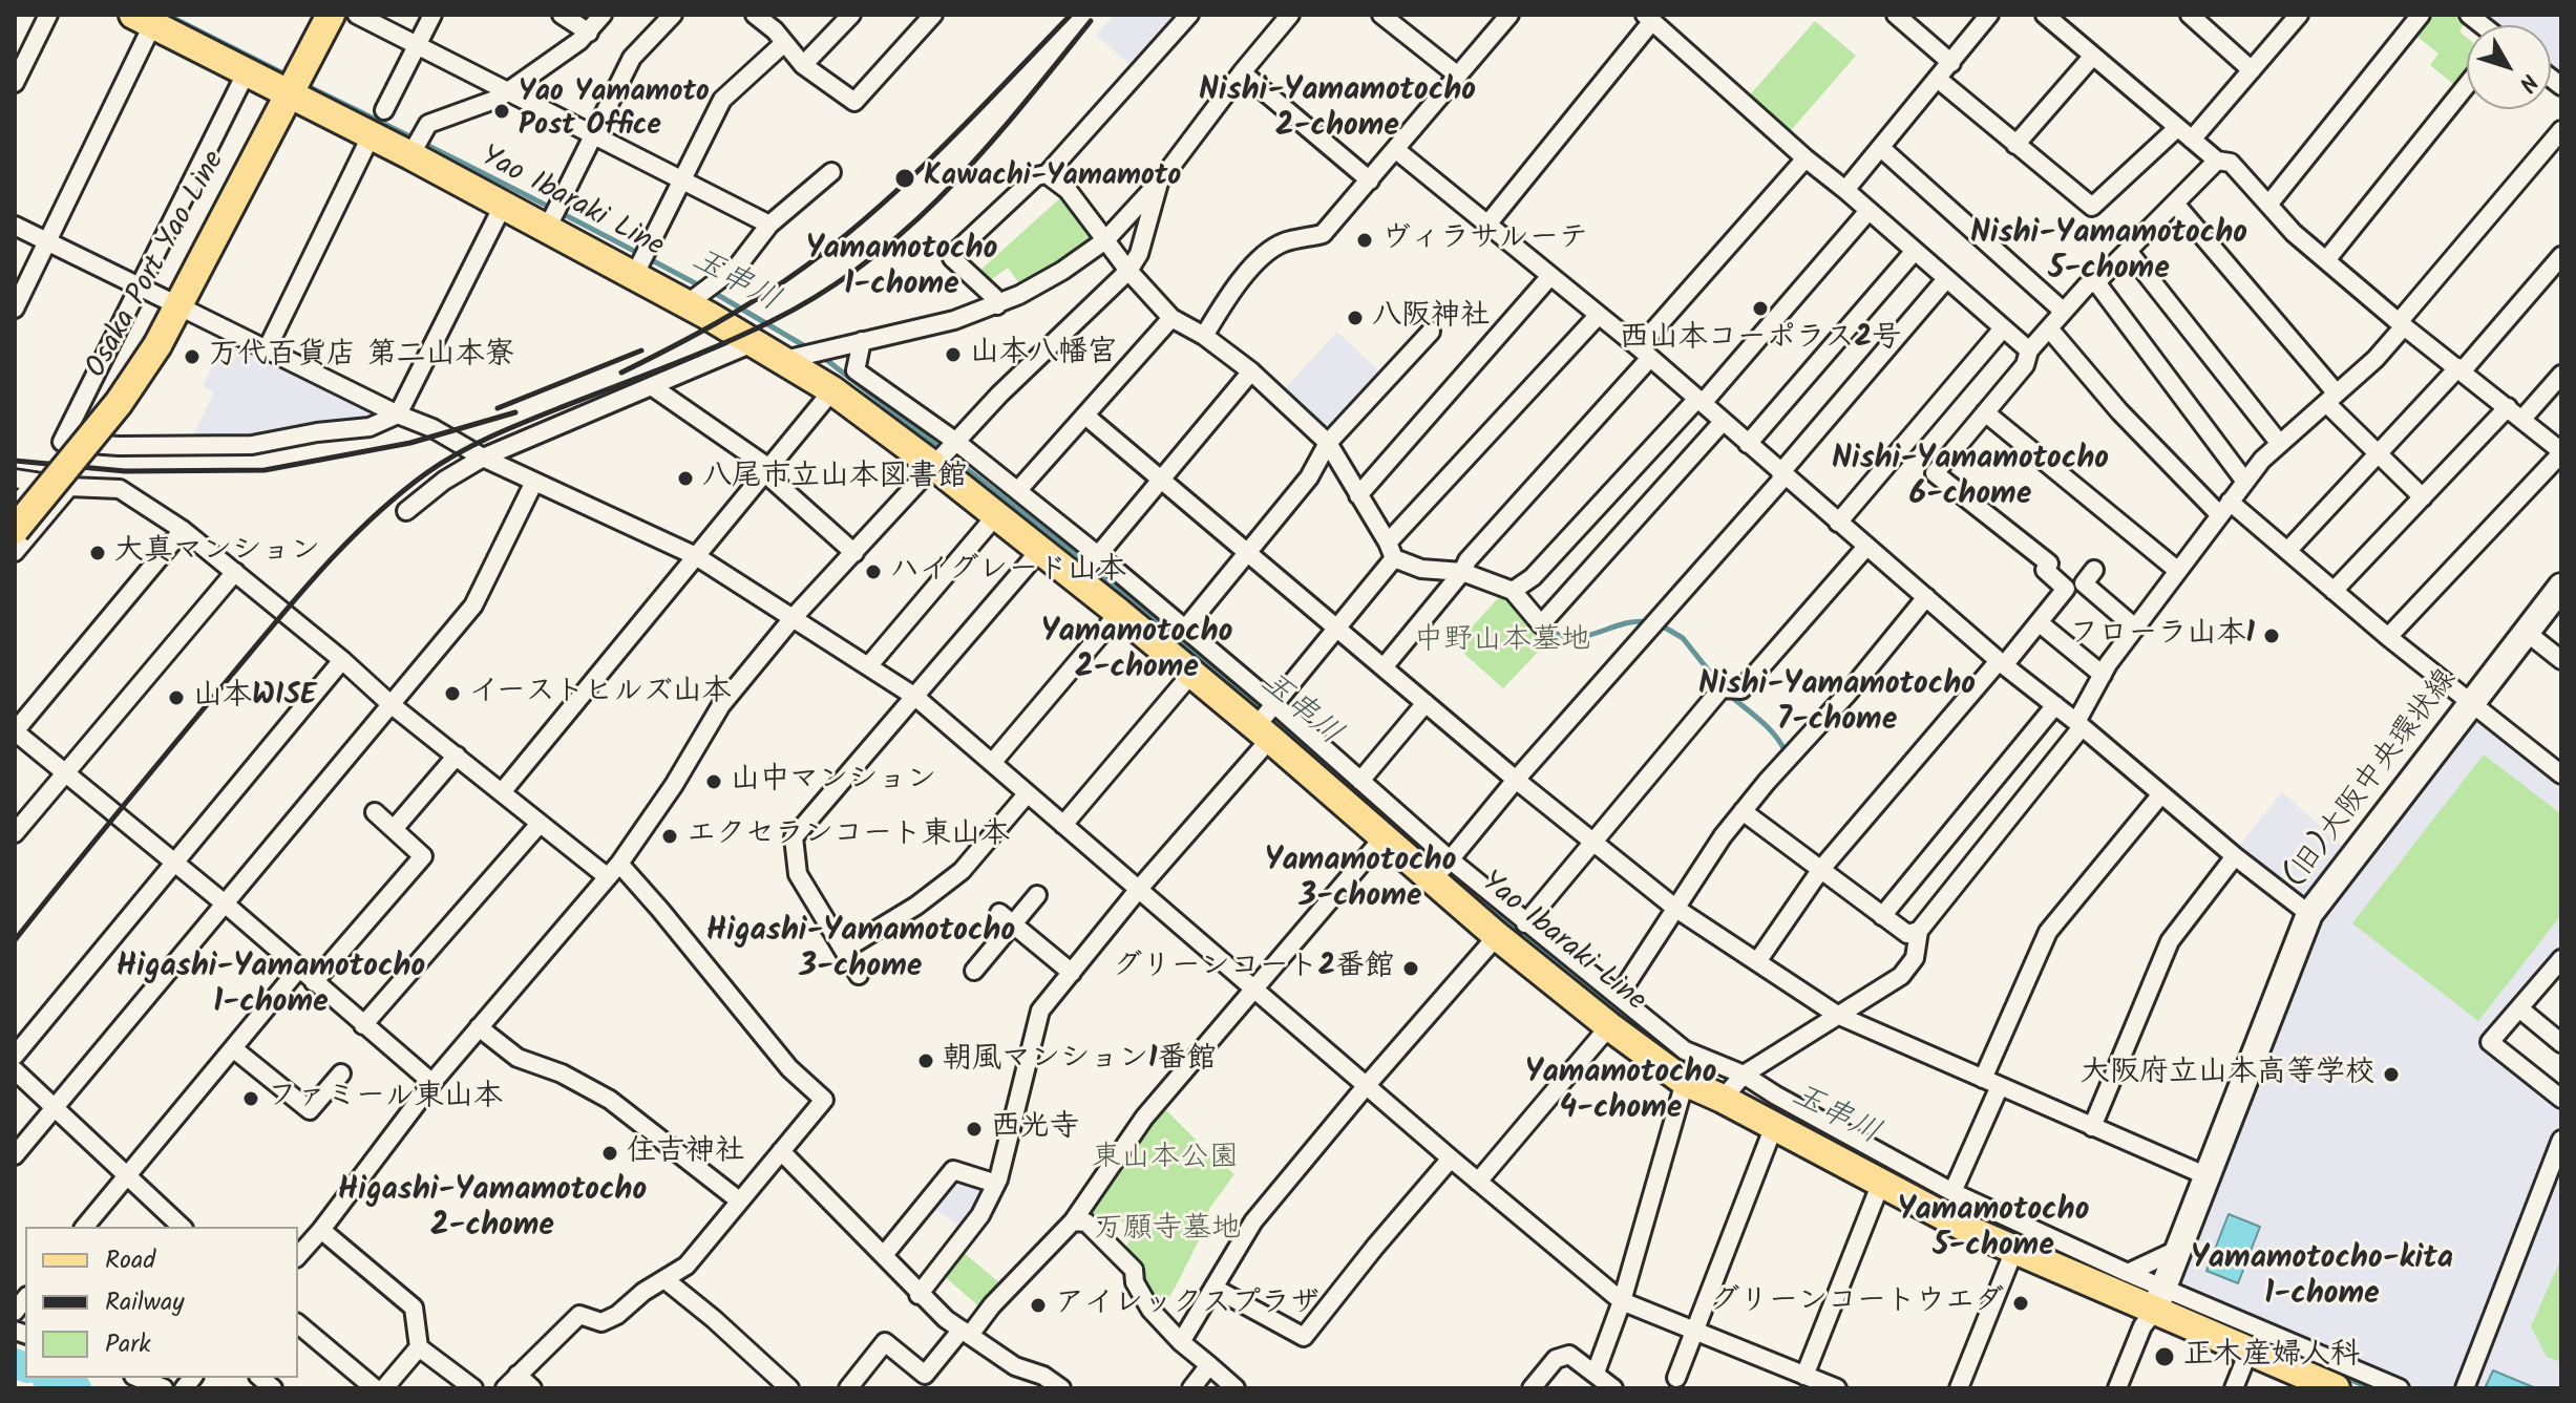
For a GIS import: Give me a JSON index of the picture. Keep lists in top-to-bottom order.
{
  "streets": {
    "main road": ["Yao Ibaraki Line", "Osaka Port Yao Line"],
    "street": ["(旧)大阪中央環状線"]
  },
  "crossings": [
    ["Yao Ibaraki Line", "Osaka Port Yao Line"],
    ["Yao Ibaraki Line", "(旧)大阪中央環状線"]
  ],
  "districts": [
    "Nishi-Yamamotocho 2-chome",
    "Nishi-Yamamotocho 5-chome",
    "Yamamotocho 1-chome",
    "Nishi-Yamamotocho 6-chome",
    "Yamamotocho 2-chome",
    "Nishi-Yamamotocho 7-chome",
    "Yamamotocho 3-chome",
    "Higashi-Yamamotocho 3-chome",
    "Higashi-Yamamotocho 1-chome",
    "Yamamotocho 4-chome",
    "Higashi-Yamamotocho 2-chome",
    "Yamamotocho 5-chome",
    "Yamamotocho-kita 1-chome"
  ],
  "water": ["玉串川"],
  "parks": ["中野山本墓地", "東山本公園", "万願寺墓地"],
  "places": [
    "Yao Yamamoto Post Office",
    "Kawachi-Yamamoto",
    "ヴィラサルーテ",
    "西山本コーポラス2号",
    "八阪神社",
    "山本八幡宮",
    "万代百貨店 第二山本寮",
    "八尾市立山本図書館",
    "大真マンション",
    "ハイグレード山本",
    "フローラ山本1",
    "イーストヒルズ山本",
    "山本WISE",
    "山中マンション",
    "エクセランコート東山本",
    "グリーンコート2番館",
    "朝風マンション1番館",
    "大阪府立山本高等学校",
    "ファミール東山本",
    "西光寺",
    "住吉神社",
    "グリーンコートウエダ",
    "アイレックスプラザ",
    "正木産婦人科"
  ],
  "legend": ["Road", "Railway", "Park"],
  "north": "bottom right"
}
